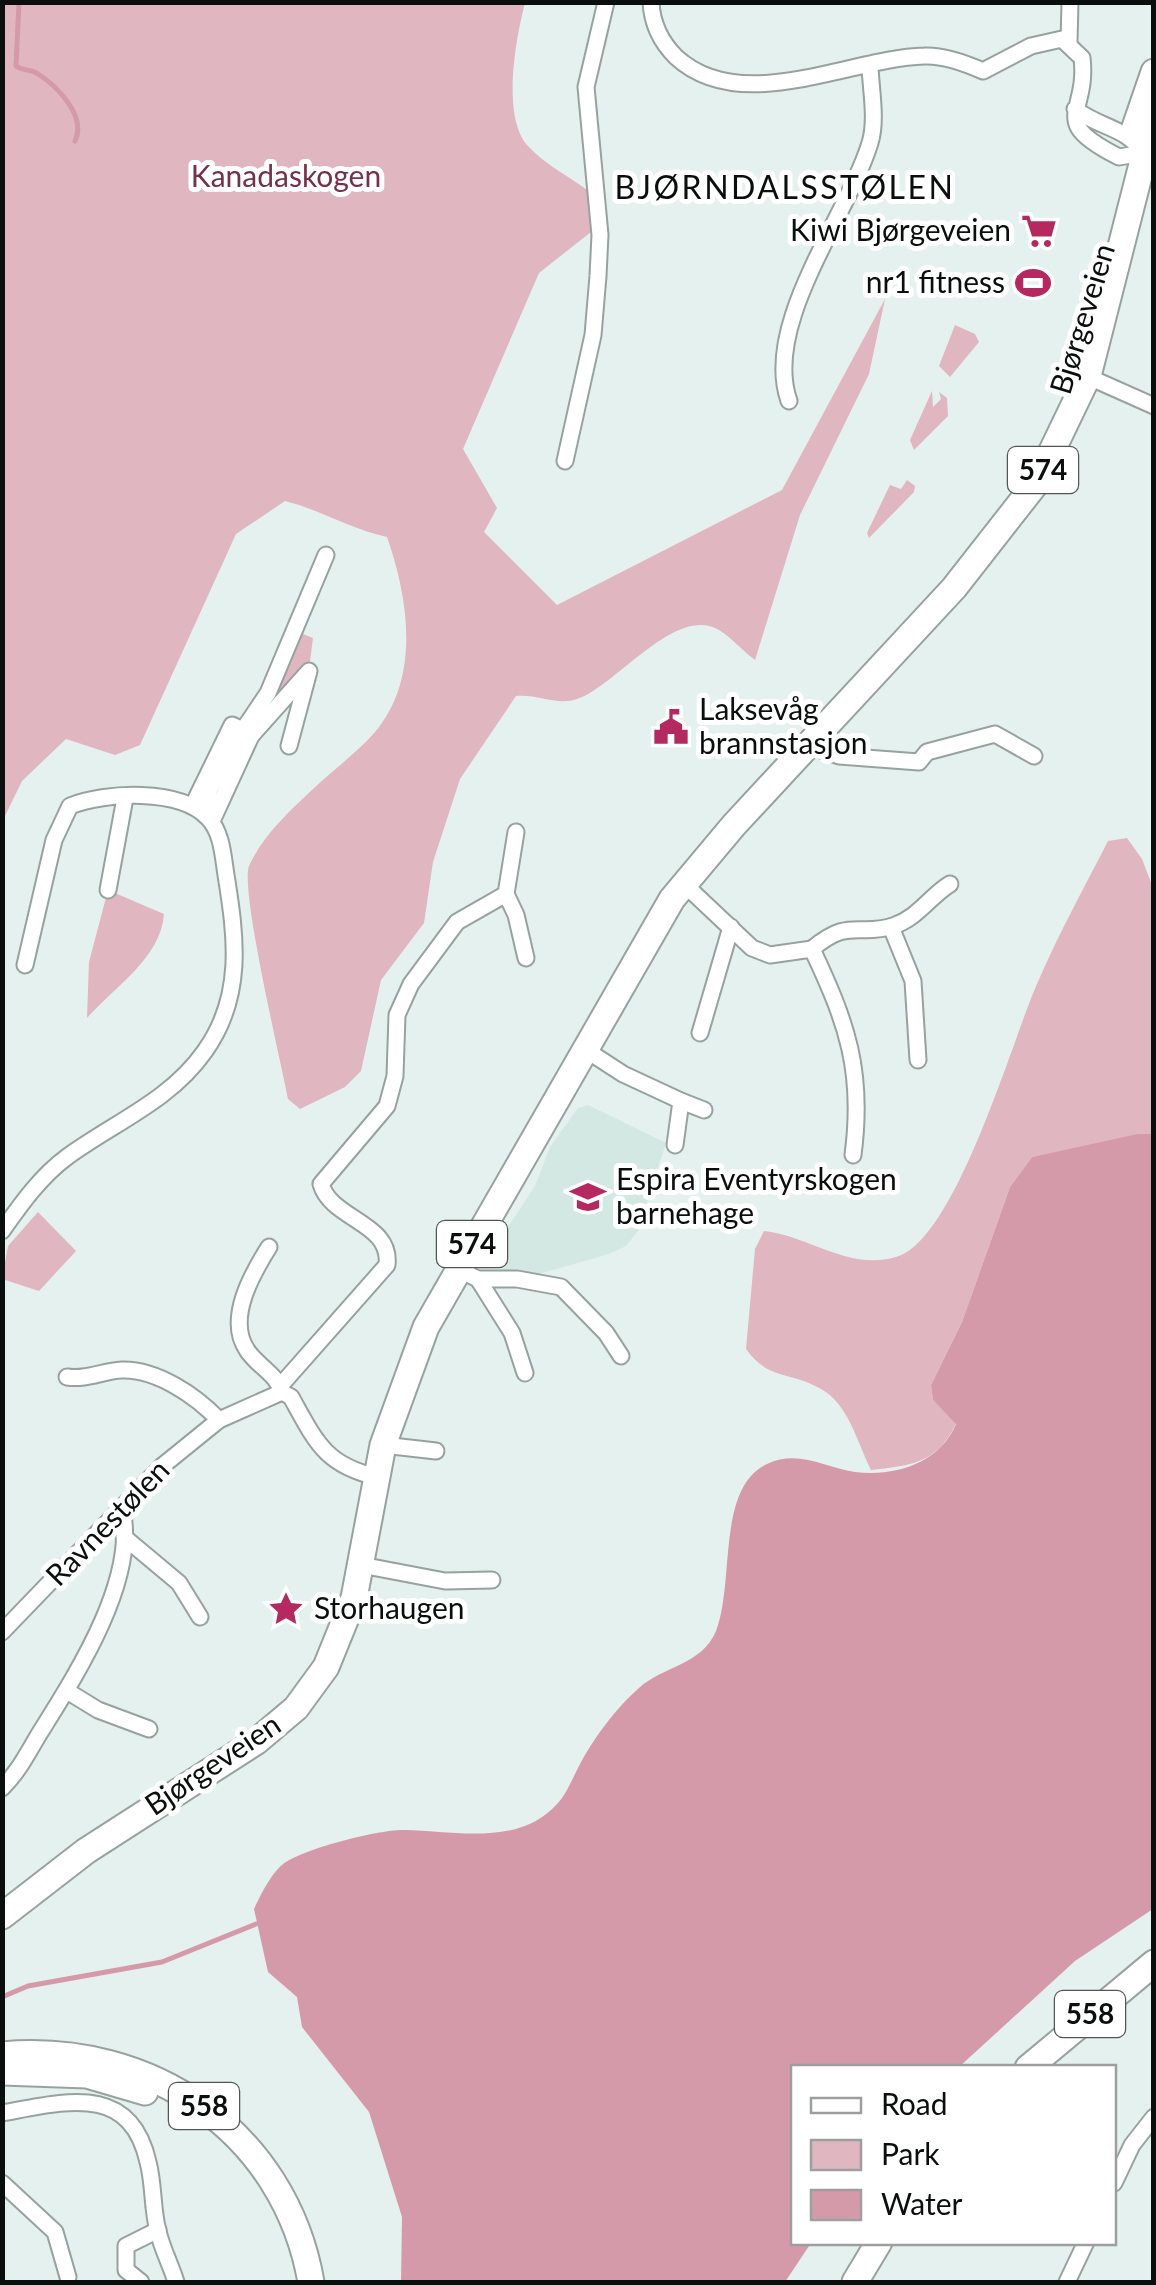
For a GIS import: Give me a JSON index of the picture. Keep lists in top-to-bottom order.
{
  "streets": {
    "main road": ["Bjørgeveien", "574", "558"],
    "street": ["Ravnestølen"]
  },
  "districts": ["BJØRNDALSSTØLEN"],
  "parks": ["Kanadaskogen"],
  "places": {
    "supermarket": ["Kiwi Bjørgeveien"],
    "sports": ["nr1 fitness"],
    "public building": ["Laksevåg brannstasjon"],
    "school or university": ["Espira Eventyrskogen barnehage"],
    "place": ["Storhaugen"]
  },
  "legend": ["Road", "Park", "Water"]
}
